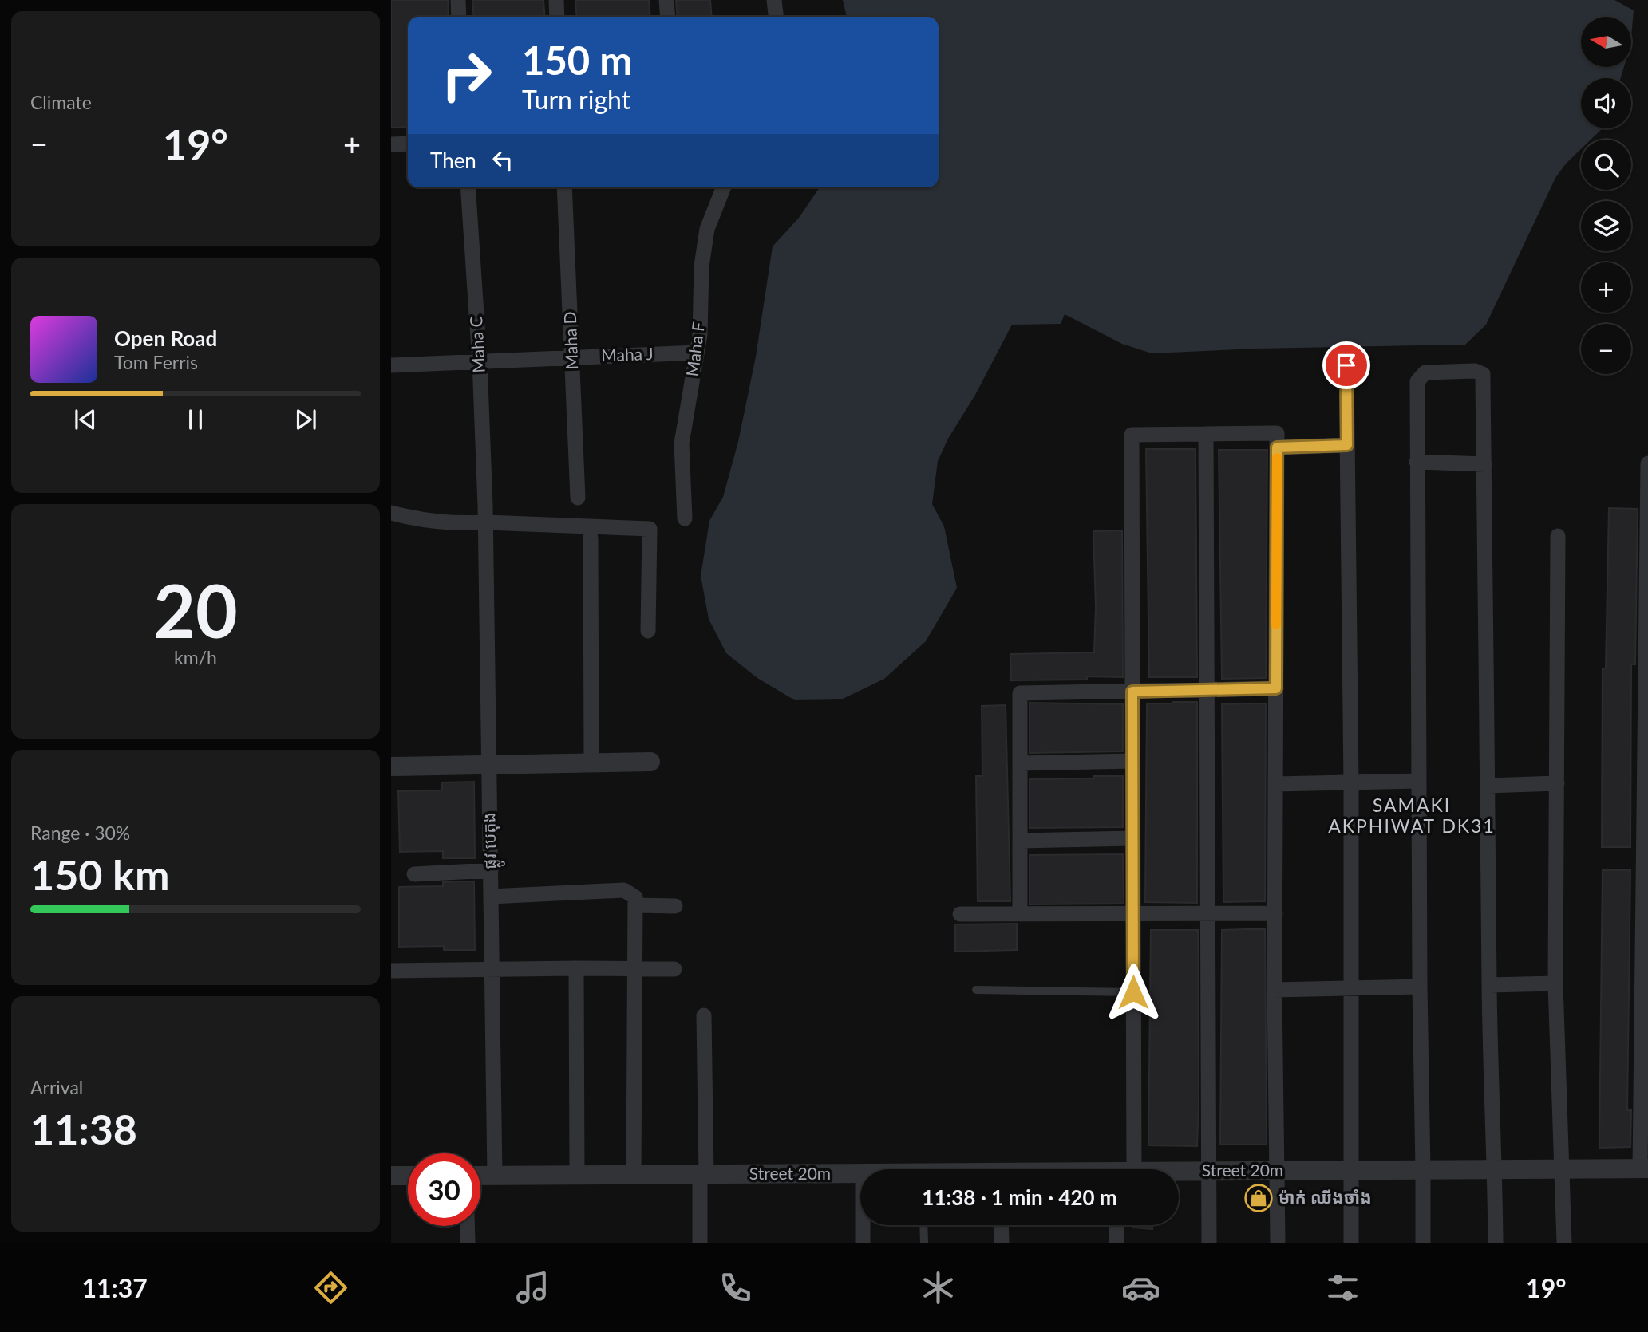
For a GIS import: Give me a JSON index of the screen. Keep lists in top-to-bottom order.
{
  "streets": {
    "street": [
      "Maha D",
      "Maha C",
      "Maha F",
      "Maha J",
      "ផ្លូវ បេតុង",
      "Street 20m"
    ]
  },
  "crossings": [
    ["Maha D", "Maha J"],
    ["Maha C", "Maha J"],
    ["Maha C", "ផ្លូវ បេតុង"],
    ["Maha F", "Maha J"],
    ["ផ្លូវ បេតុង", "Street 20m"]
  ],
  "districts": ["SAMAKI AKPHIWAT DK31"],
  "places": {
    "shop": ["ម៉ាក់ ឈីងចាំង"]
  },
  "north": "left",
  "page": {
    "tile": [
      "Climate",
      ["20", "km/h"],
      ["Range · 30%", "150 km"],
      ["Arrival", "11:38"]
    ],
    "map_buttons": ["+", "−"],
    "turn": ["150 m", "Turn right"],
    "heat": ["−", "19°", "+"],
    "then": "Then",
    "song": ["Open Road", "Tom Ferris"],
    "limit": "30",
    "trip": "11:38 · 1 min · 420 m",
    "tabs": ["11:37", "19°"]
  }
}
